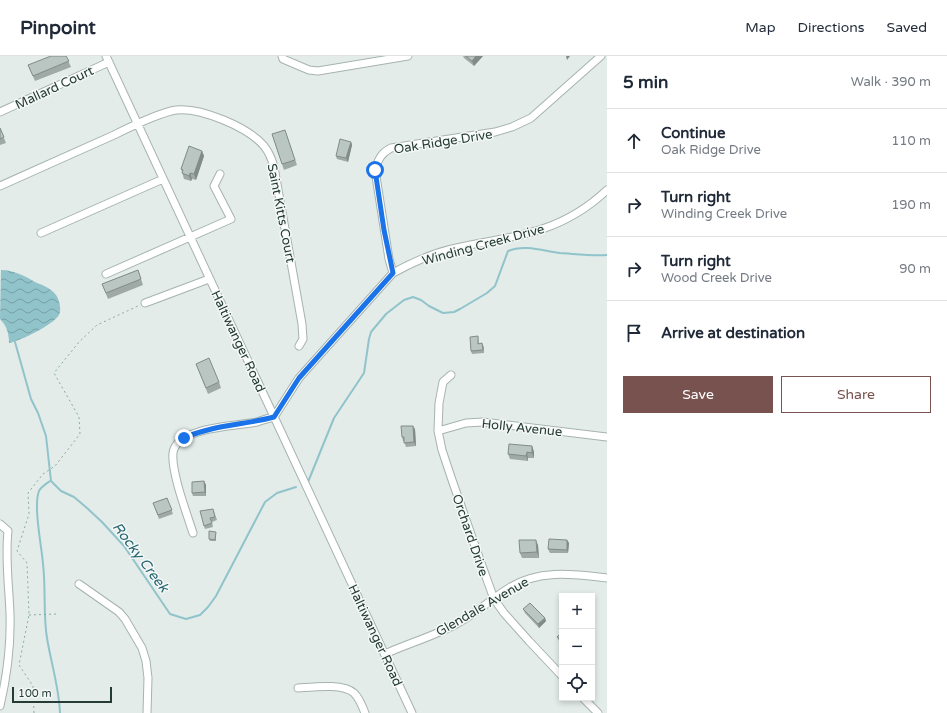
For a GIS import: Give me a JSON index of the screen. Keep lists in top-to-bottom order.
{
  "streets": {
    "street": [
      "Mallard Court",
      "Oak Ridge Drive",
      "Saint Kitts Court",
      "Winding Creek Drive",
      "Haltiwanger Road",
      "Holly Avenue",
      "Orchard Drive",
      "Glendale Avenue"
    ]
  },
  "crossings": [
    ["Mallard Court", "Haltiwanger Road"],
    ["Oak Ridge Drive", "Winding Creek Drive"],
    ["Saint Kitts Court", "Haltiwanger Road"],
    ["Winding Creek Drive", "Haltiwanger Road"],
    ["Haltiwanger Road", "Glendale Avenue"],
    ["Holly Avenue", "Orchard Drive"],
    ["Orchard Drive", "Glendale Avenue"]
  ],
  "water": ["Rocky Creek"],
  "scale_bar": "100 m",
  "page": {
    "header": "Pinpoint",
    "nav": ["Map", "Directions", "Saved"],
    "heading": ["5 min", "Walk · 390 m"],
    "list": [
      ["Continue", "Oak Ridge Drive", "110 m"],
      ["Turn right", "Winding Creek Drive", "190 m"],
      ["Turn right", "Wood Creek Drive", "90 m"],
      "Arrive at destination"
    ],
    "buttons": ["Save", "Share"],
    "map_buttons": ["+", "−"],
    "scale": "100 m"
  }
}
